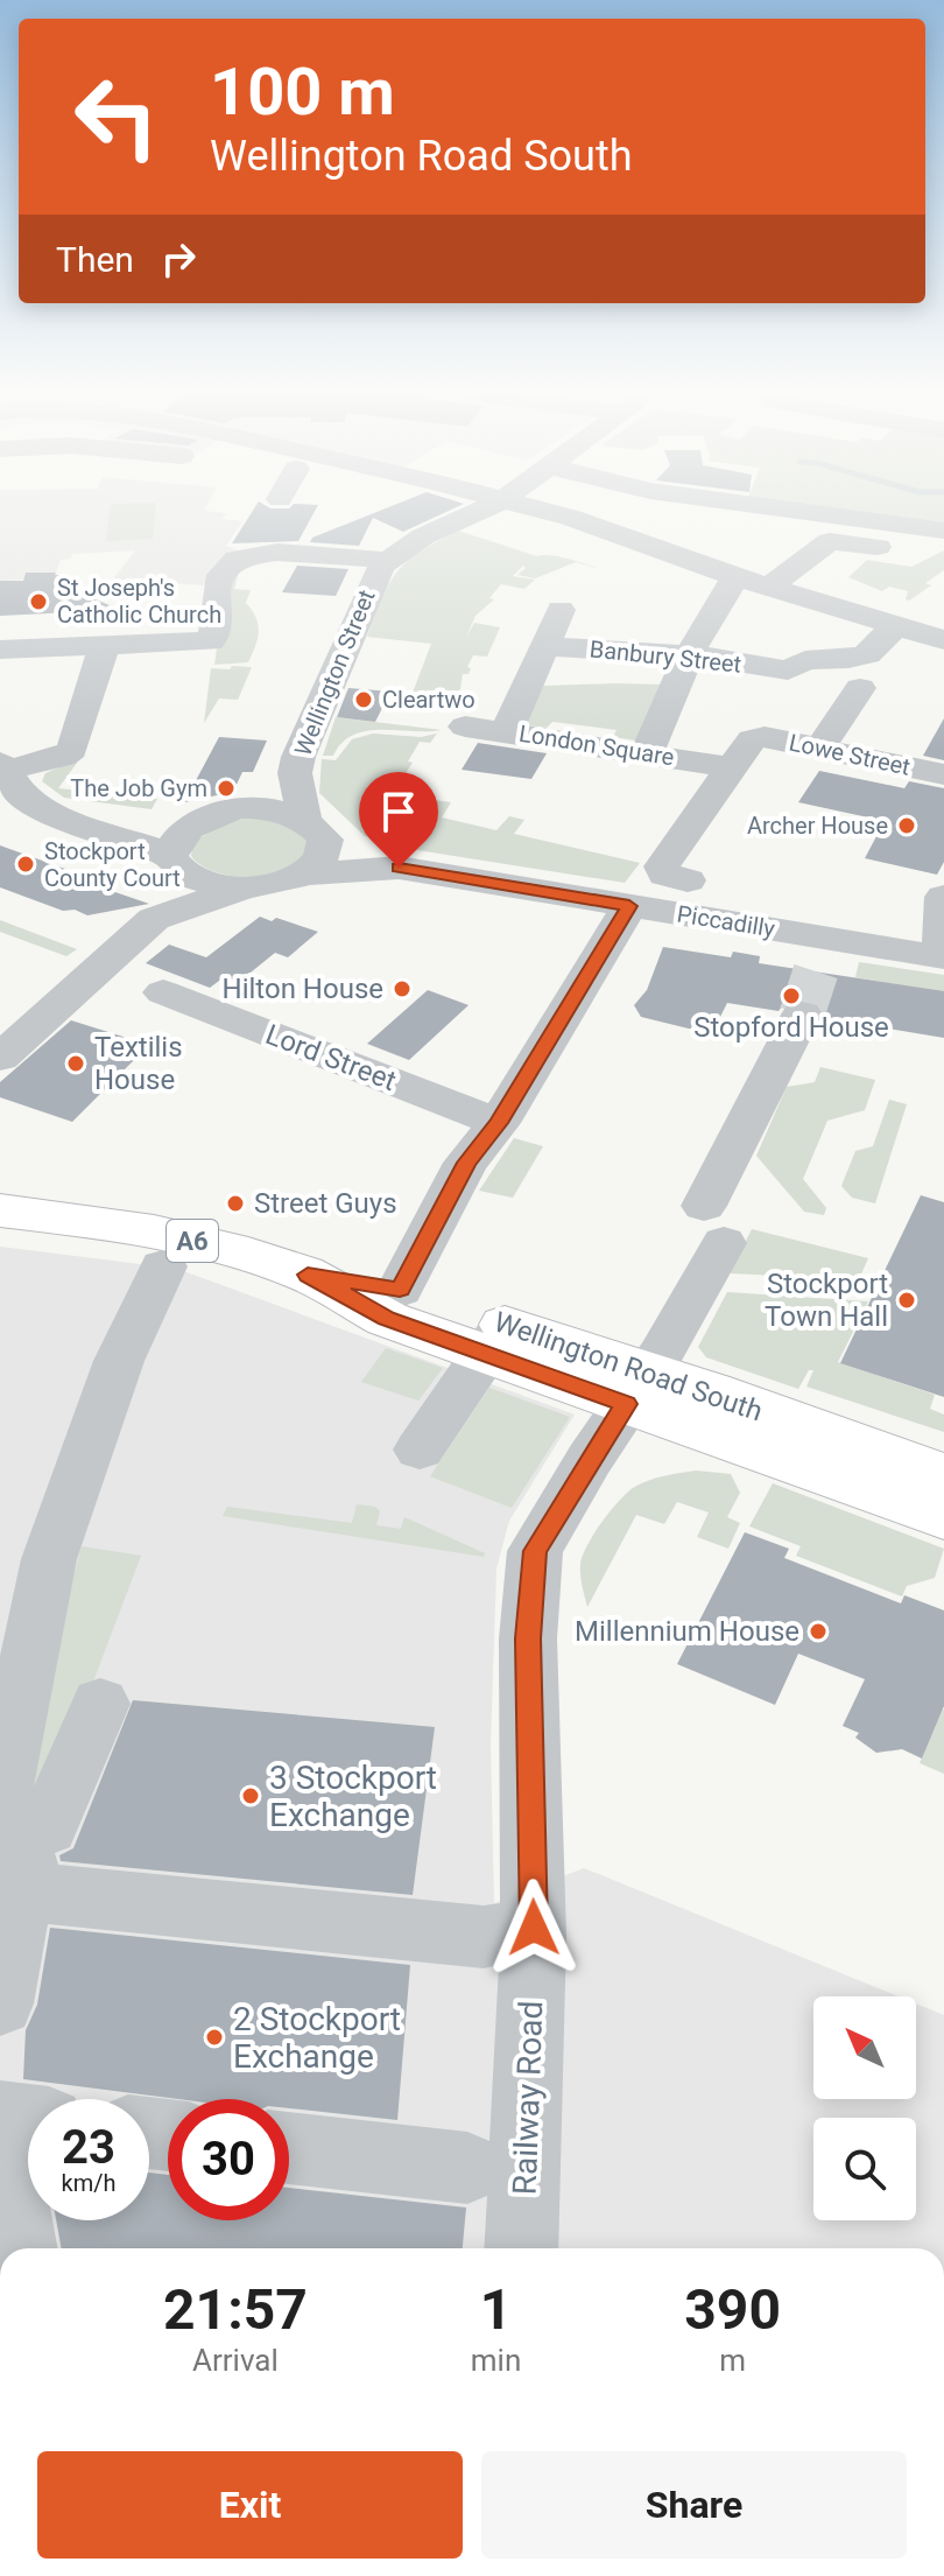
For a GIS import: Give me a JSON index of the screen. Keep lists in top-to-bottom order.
{
  "streets": {
    "highway": ["A6", "Wellington Road South"],
    "street": [
      "Banbury Street",
      "Wellington Street",
      "London Square",
      "Lowe Street",
      "Piccadilly",
      "Lord Street",
      "Railway Road"
    ]
  },
  "crossings": [
    ["Wellington Street", "Piccadilly"],
    ["London Square", "Lowe Street"],
    ["Wellington Road South", "Railway Road"]
  ],
  "places": [
    "St Joseph's Catholic Church",
    "Cleartwo",
    "The Job Gym",
    "Archer House",
    "Stockport County Court",
    "Hilton House",
    "Stopford House",
    "Textilis House",
    "Street Guys",
    "Stockport Town Hall",
    "Millennium House",
    "3 Stockport Exchange",
    "2 Stockport Exchange"
  ],
  "north": "top left",
  "page": {
    "turn": ["100 m", "Wellington Road South"],
    "then": "Then",
    "speed": "23 km/h",
    "limit": "30",
    "eta": [
      "21:57",
      "Arrival",
      "1",
      "min",
      "390",
      "m"
    ],
    "buttons": ["Exit", "Share"]
  }
}
